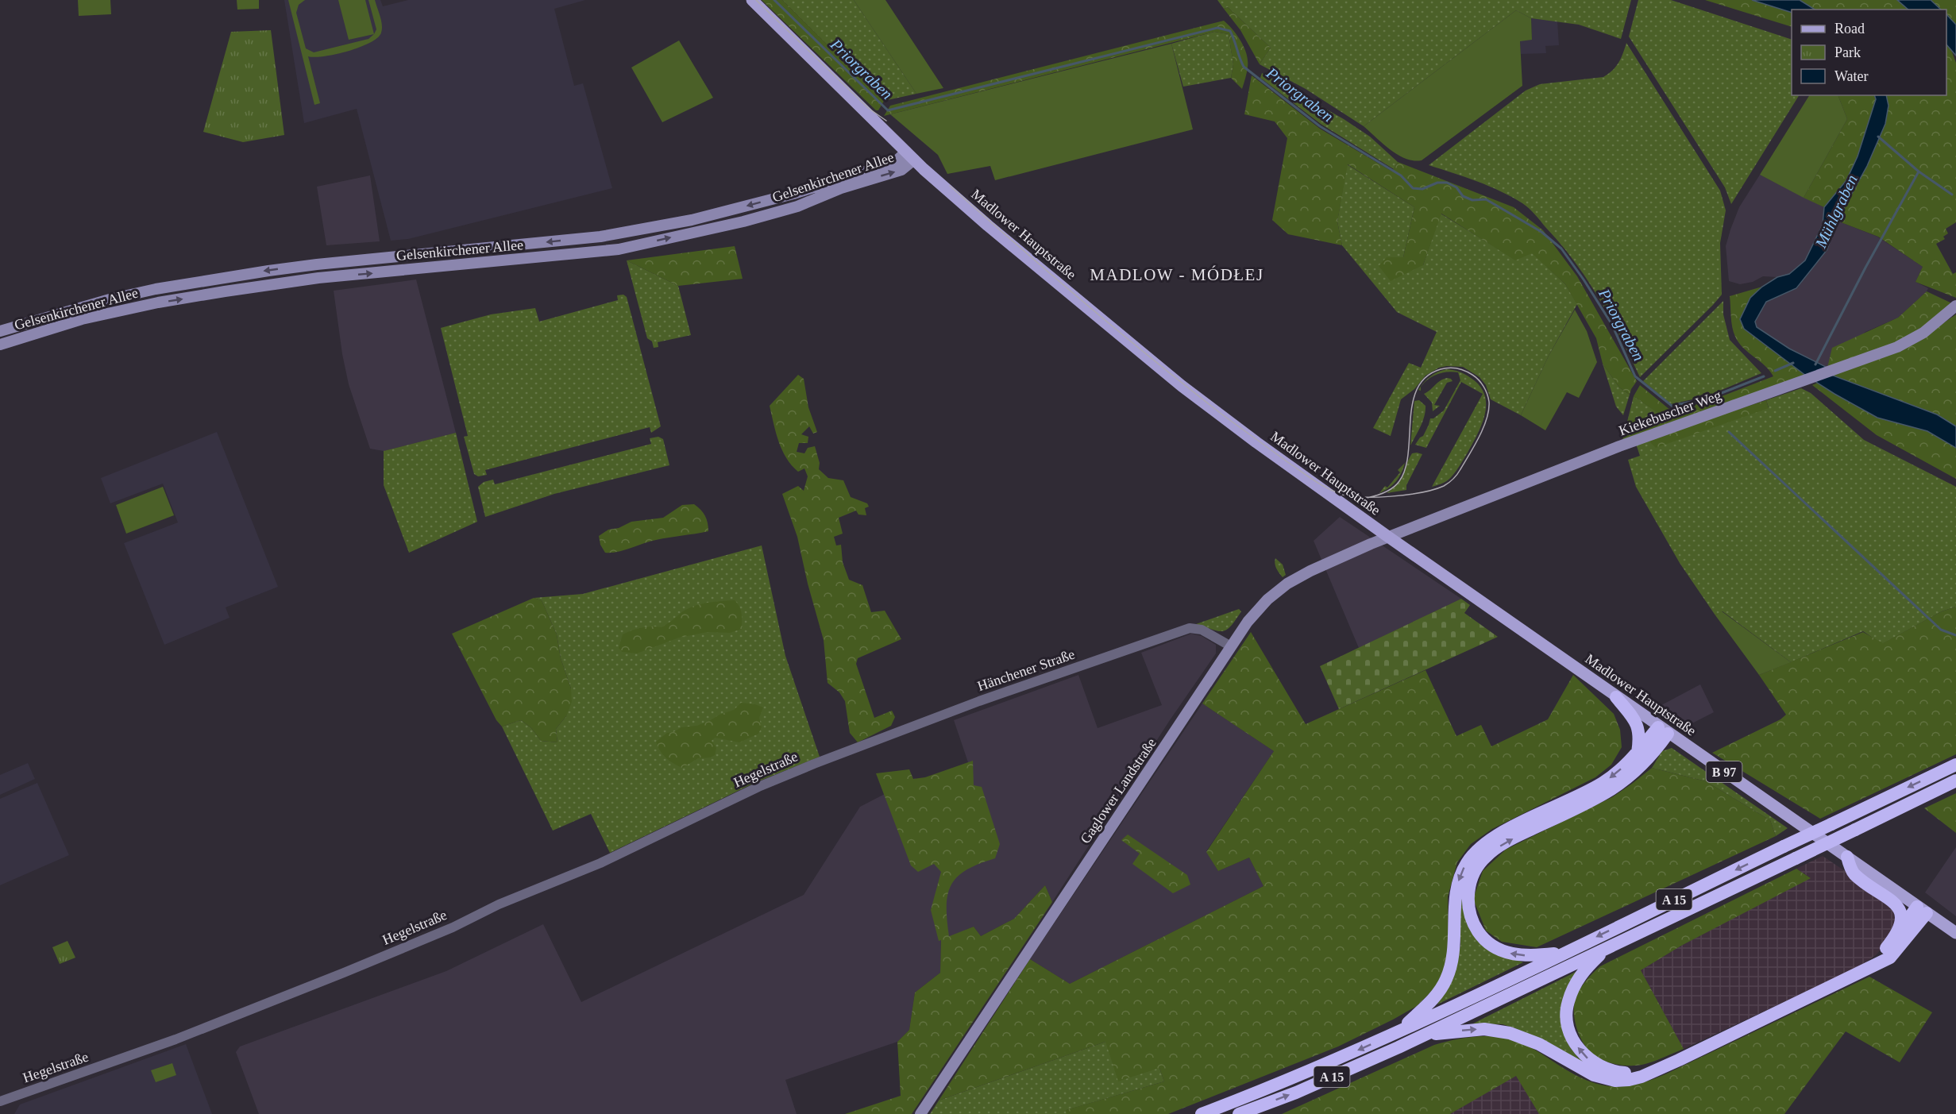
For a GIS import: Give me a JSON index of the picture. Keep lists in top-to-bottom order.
{
  "streets": {
    "highway": ["A 15"],
    "main road": [
      "Gelsenkirchener Allee",
      "Madlower Hauptstraße",
      "Kiekebuscher Weg",
      "B 97",
      "Gaglower Landstraße"
    ],
    "street": ["Hänchener Straße", "Hegelstraße"]
  },
  "crossings": [
    ["Gelsenkirchener Allee", "Madlower Hauptstraße"],
    ["Madlower Hauptstraße", "Kiekebuscher Weg"],
    ["Madlower Hauptstraße", "Gaglower Landstraße"],
    ["Kiekebuscher Weg", "Gaglower Landstraße"],
    ["Hänchener Straße", "Hegelstraße"],
    ["Hänchener Straße", "Gaglower Landstraße"]
  ],
  "districts": ["MADLOW - MÓDŁEJ"],
  "water": ["Priorgraben", "Mühlgraben"],
  "legend": ["Road", "Park", "Water"]
}
